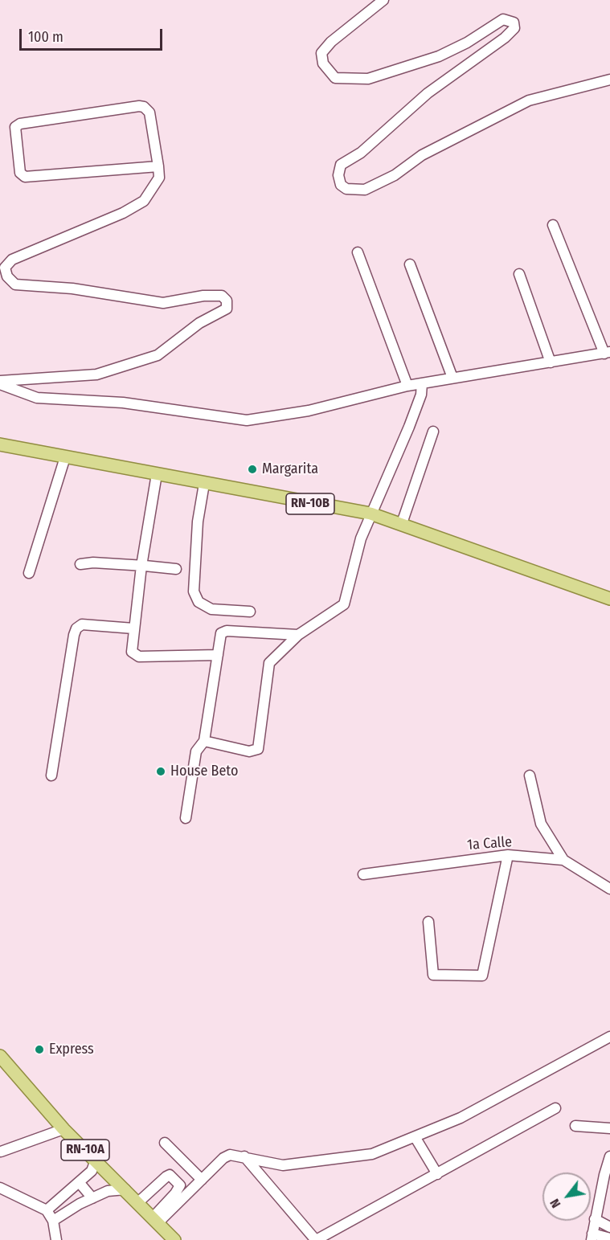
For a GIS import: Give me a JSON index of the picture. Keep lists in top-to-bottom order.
{
  "streets": {
    "main road": ["RN-10B", "RN-10A"],
    "street": ["1a Calle"]
  },
  "places": ["Margarita", "House Beto", "Express"],
  "scale_bar": "100 m",
  "north": "bottom left"
}
